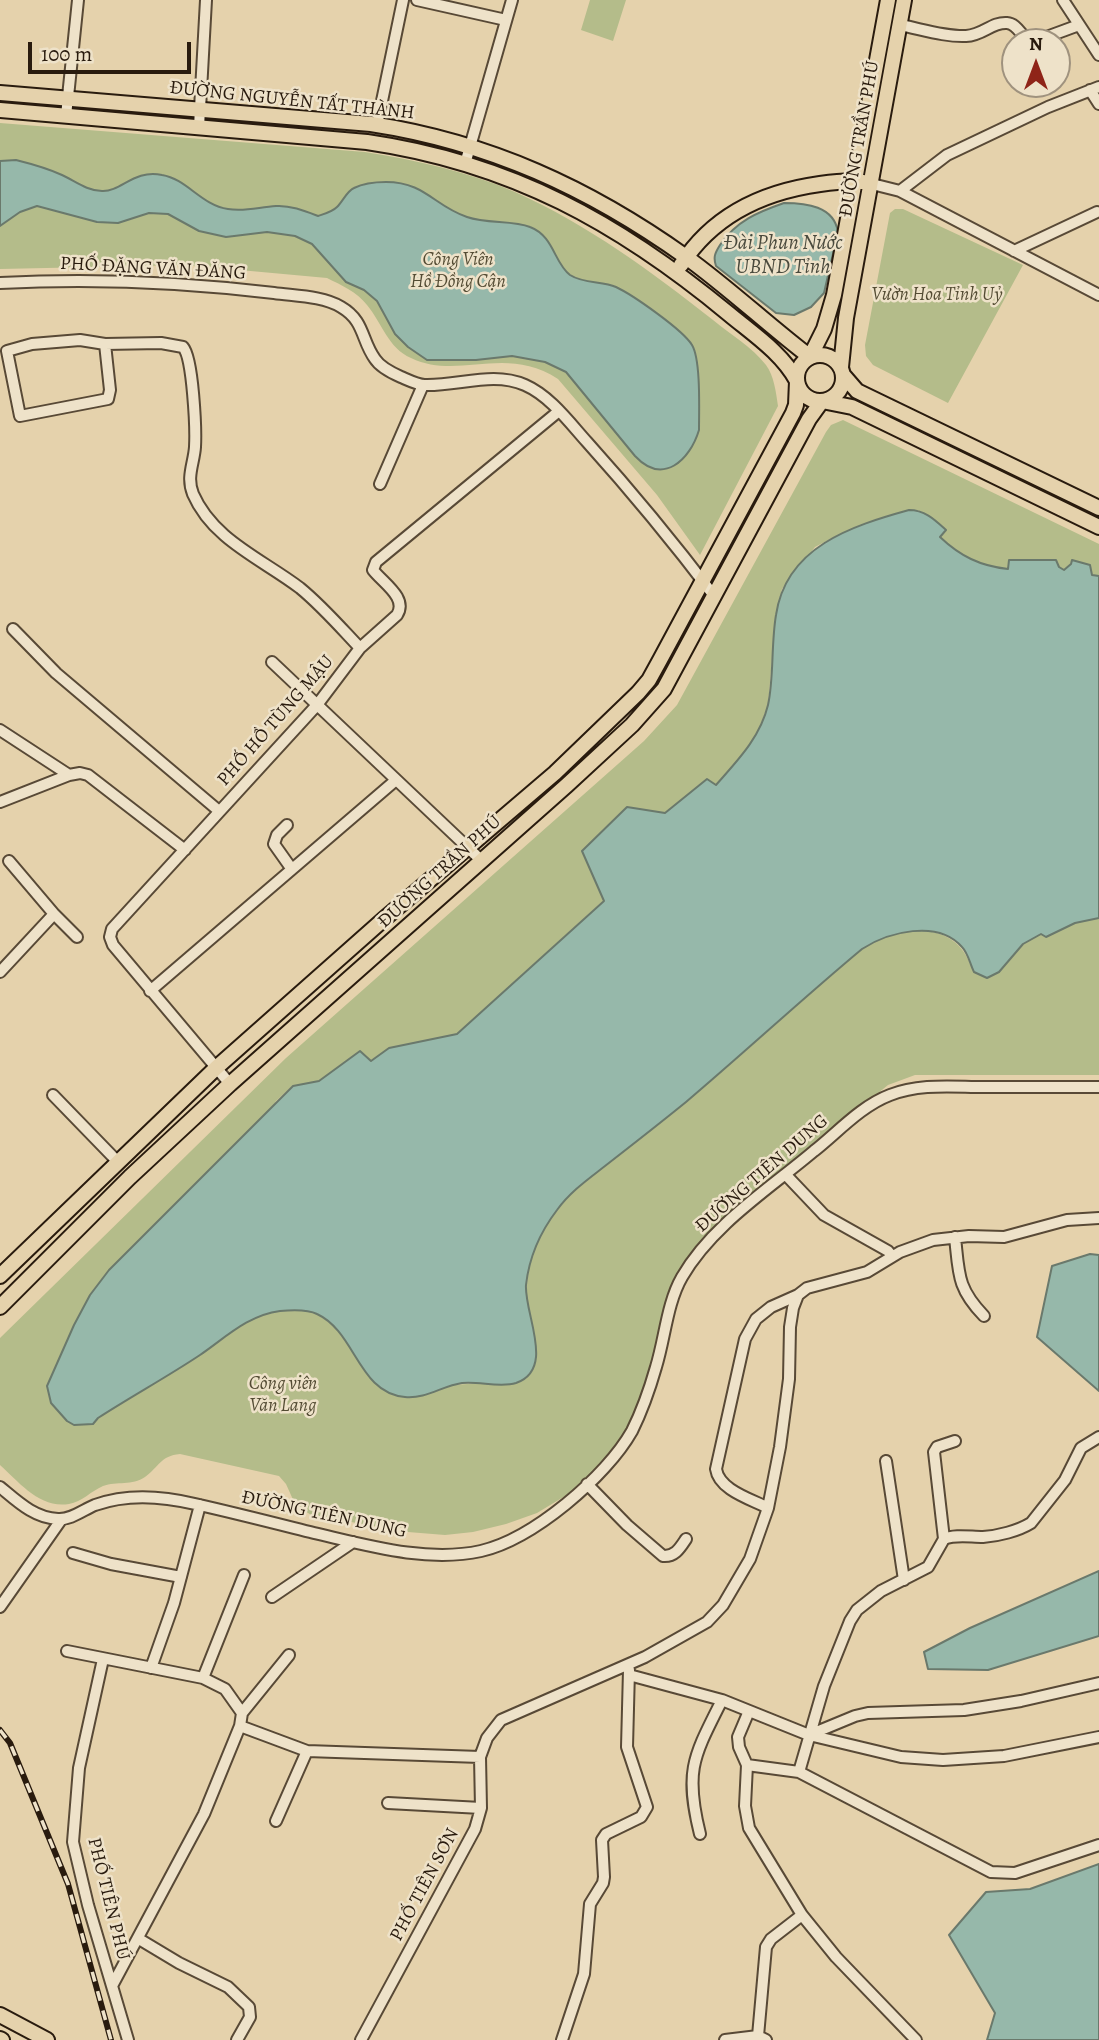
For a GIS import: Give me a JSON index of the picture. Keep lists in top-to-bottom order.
{
  "streets": {
    "main road": ["ĐƯỜNG NGUYỄN TẤT THÀNH", "ĐƯỜNG TRẦN PHÚ"],
    "street": [
      "PHỐ ĐẶNG VĂN ĐĂNG",
      "PHỐ HỒ TÙNG MẬU",
      "ĐƯỜNG TIÊN DUNG",
      "PHỐ TIÊN SƠN",
      "PHỐ TIÊN PHÚ"
    ]
  },
  "crossings": [
    ["ĐƯỜNG NGUYỄN TẤT THÀNH", "ĐƯỜNG TRẦN PHÚ"],
    ["ĐƯỜNG TRẦN PHÚ", "PHỐ ĐẶNG VĂN ĐĂNG"],
    ["ĐƯỜNG TRẦN PHÚ", "PHỐ HỒ TÙNG MẬU"],
    ["PHỐ ĐẶNG VĂN ĐĂNG", "PHỐ HỒ TÙNG MẬU"]
  ],
  "water": ["Đài Phun Nước UBND Tỉnh"],
  "parks": ["Công Viên Hồ Đồng Cận", "Vườn Hoa Tỉnh Uỷ", "Công viên Văn Lang"],
  "scale_bar": "100 m",
  "north": "top"
}
